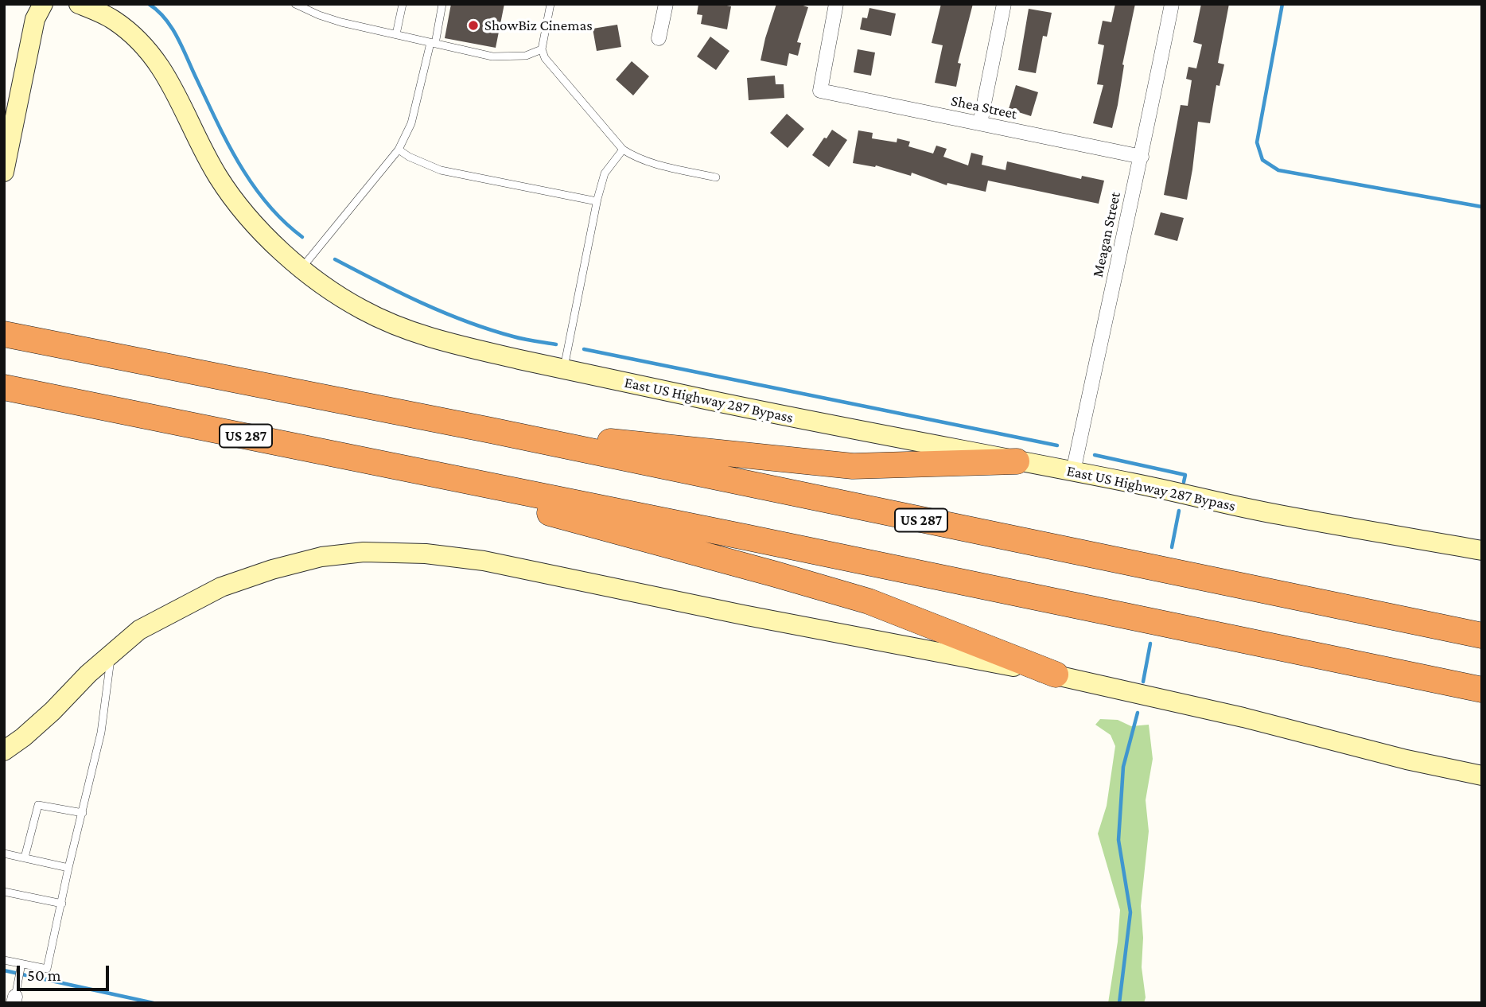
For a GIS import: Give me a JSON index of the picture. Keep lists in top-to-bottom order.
{
  "streets": {
    "highway": ["US 287"],
    "main road": ["East US Highway 287 Bypass"],
    "street": ["Shea Street", "Meagan Street"]
  },
  "crossings": [
    ["Shea Street", "Meagan Street"],
    ["Meagan Street", "East US Highway 287 Bypass"]
  ],
  "places": ["ShowBiz Cinemas"],
  "scale_bar": "50 m"
}
